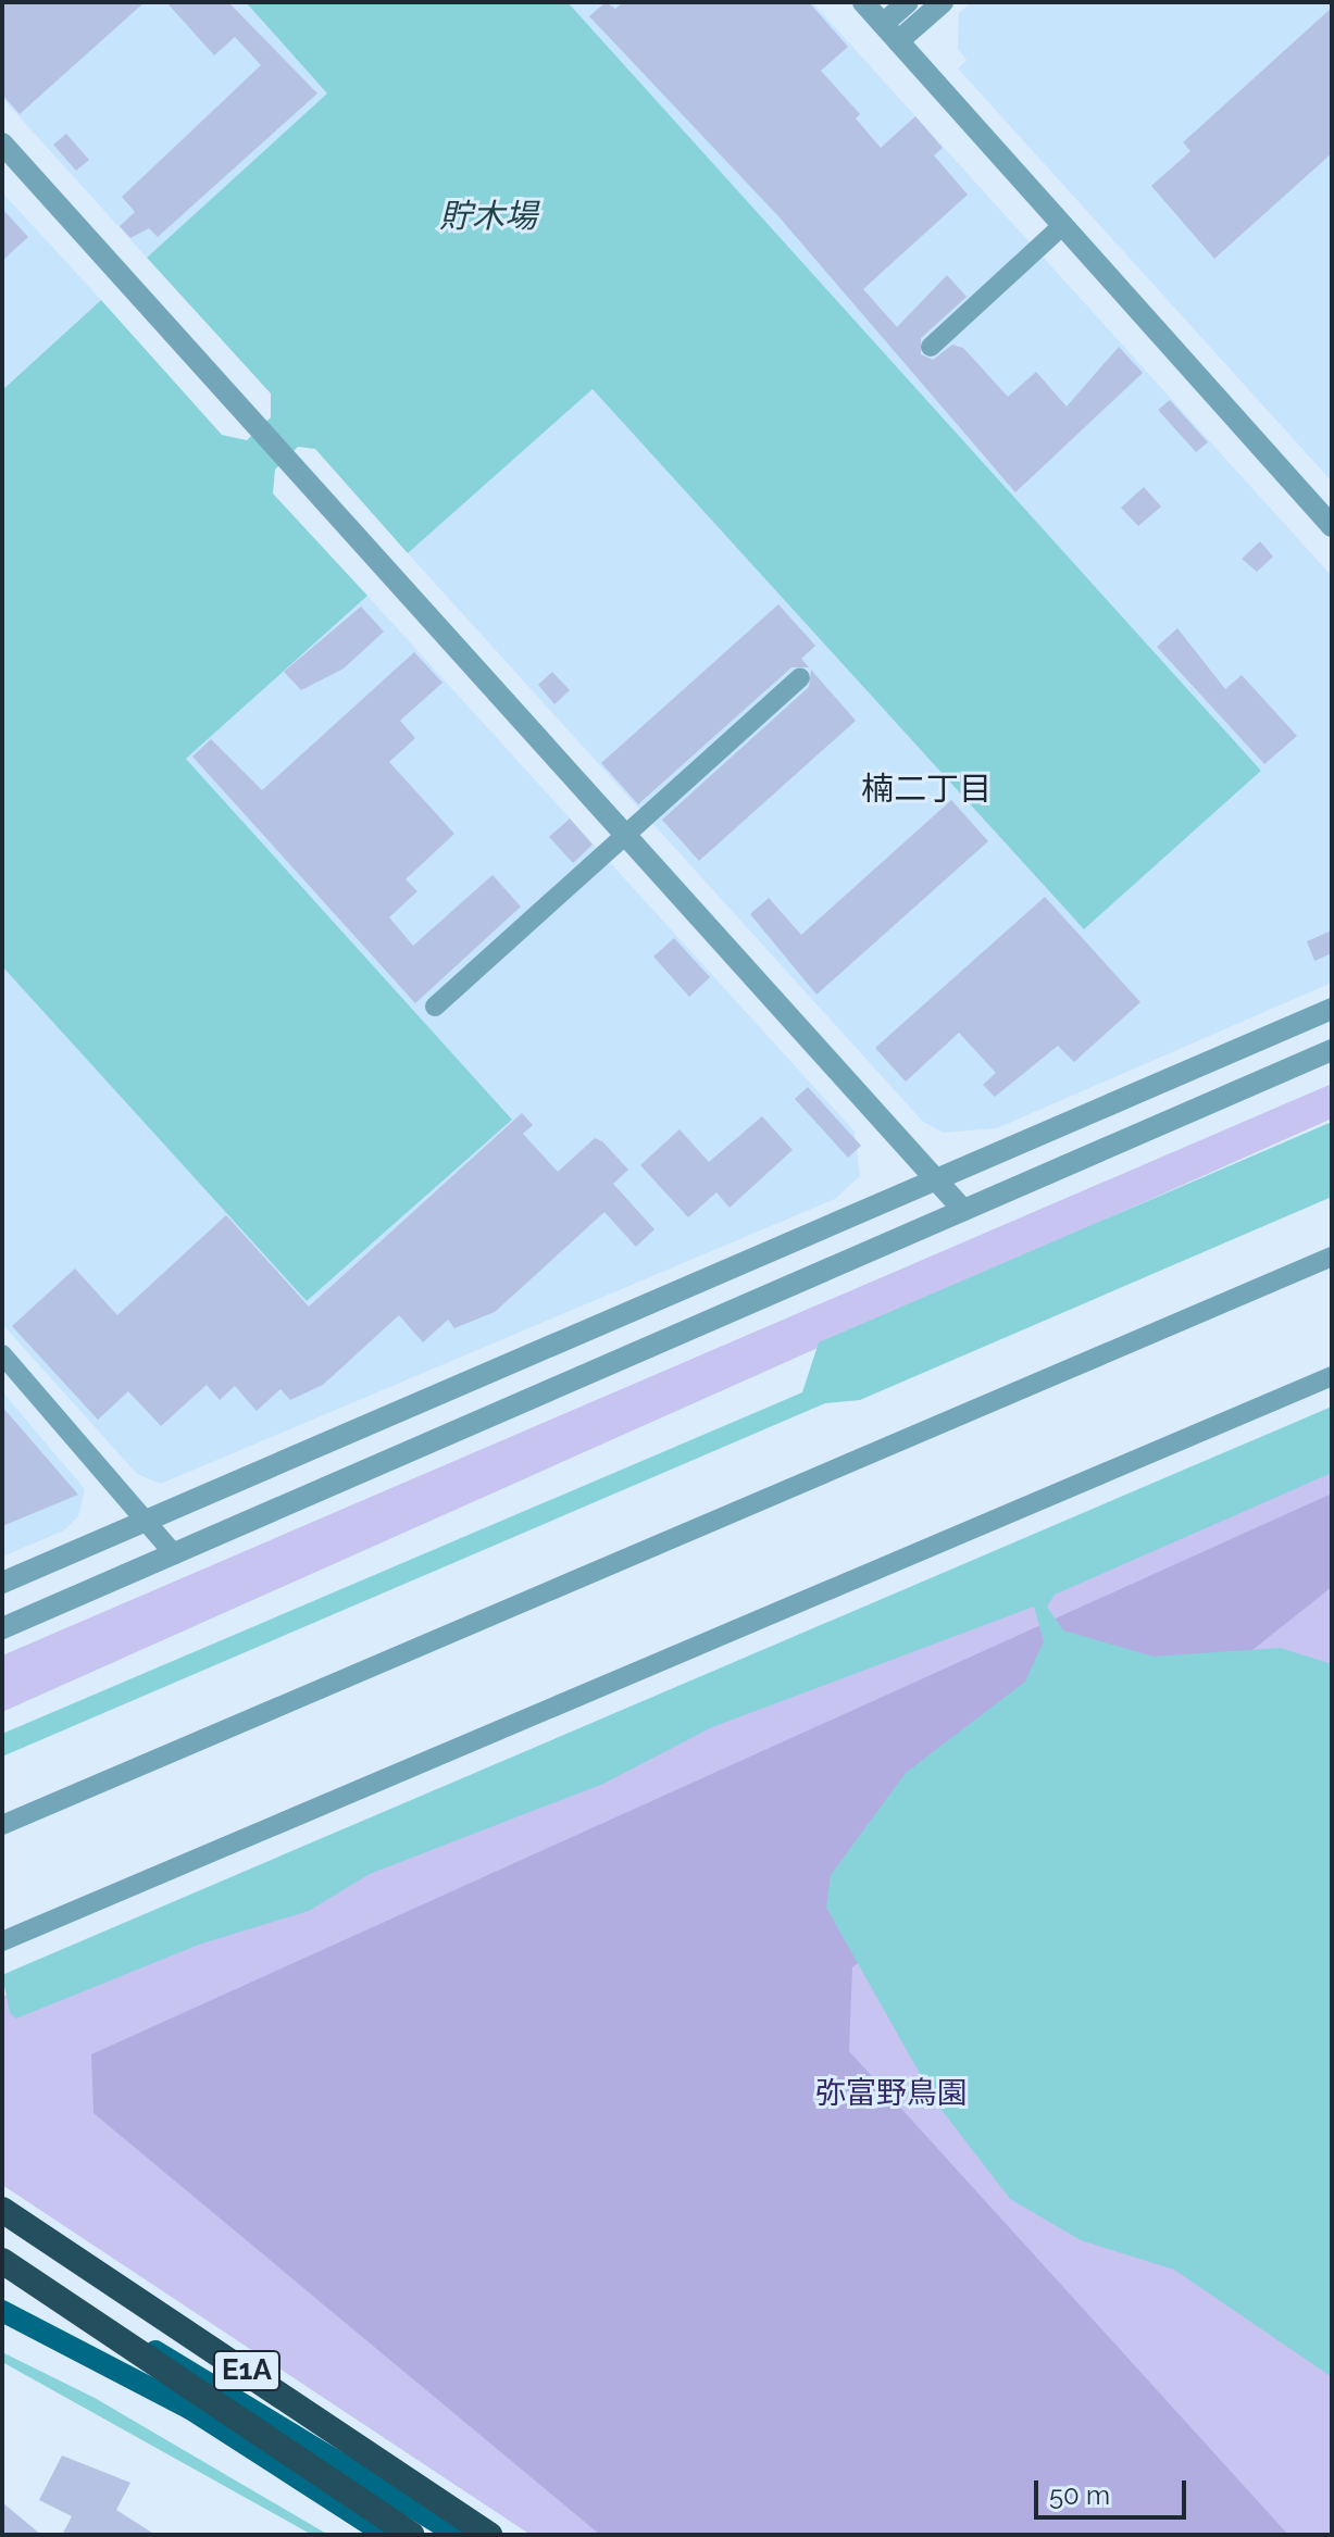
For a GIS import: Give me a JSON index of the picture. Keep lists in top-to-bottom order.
{
  "streets": {
    "highway": ["E1A"]
  },
  "districts": ["楠二丁目"],
  "water": ["貯木場"],
  "parks": ["弥富野鳥園"],
  "scale_bar": "50 m"
}
